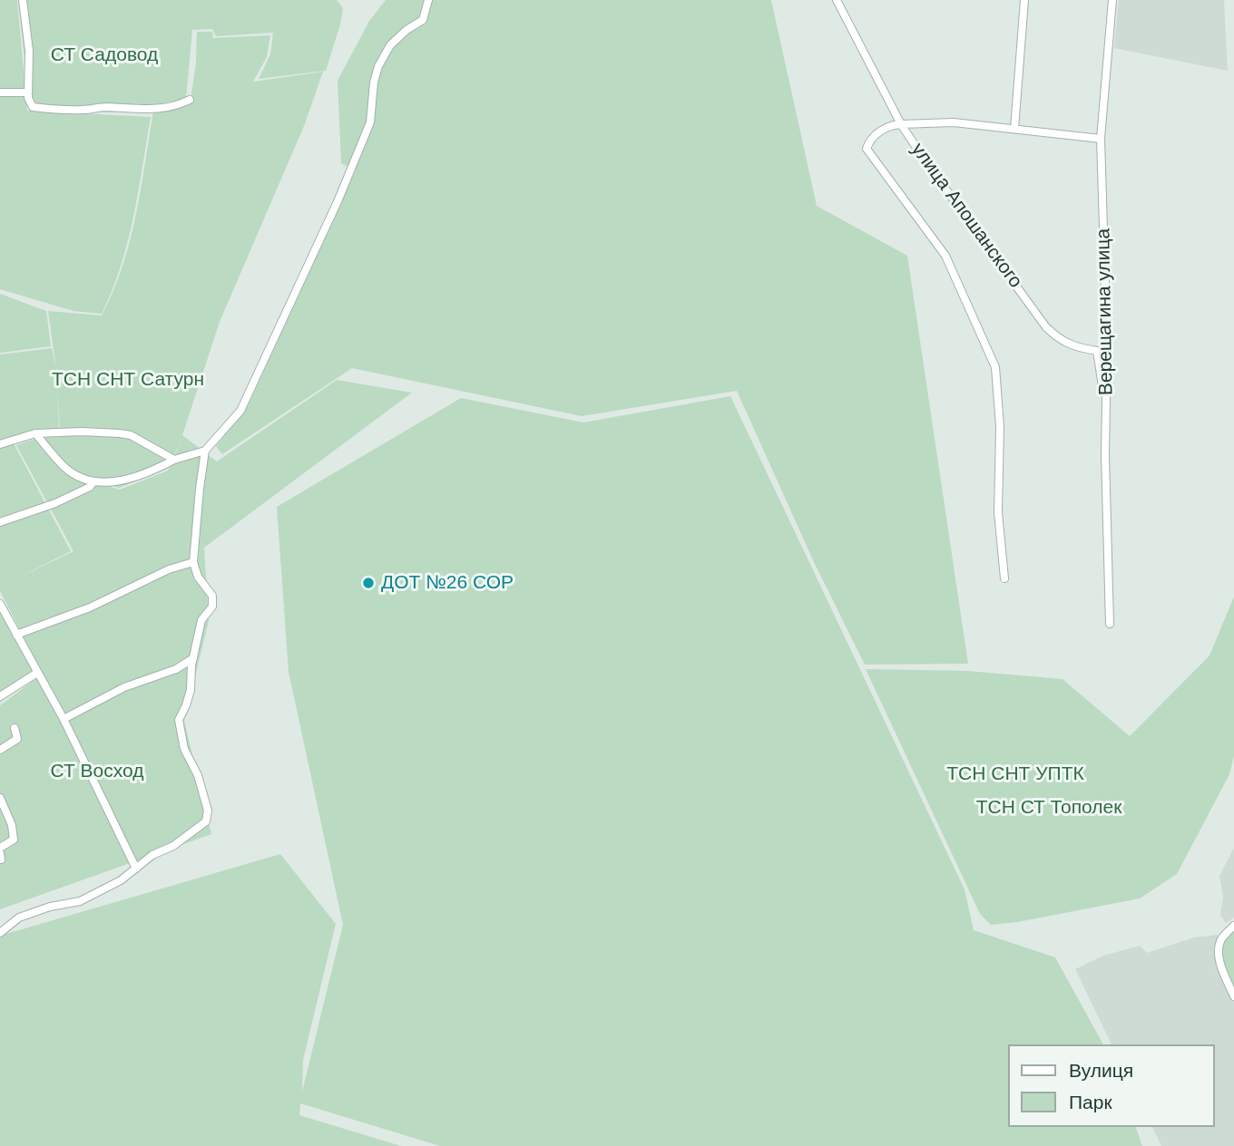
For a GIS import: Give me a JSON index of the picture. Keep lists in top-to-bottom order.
{
  "streets": {
    "street": ["улица Апошанского", "Верещагина улица"]
  },
  "crossings": [
    ["улица Апошанского", "Верещагина улица"]
  ],
  "parks": [
    "СТ Садовод",
    "ТСН СНТ Сатурн",
    "СТ Восход",
    "ТСН СНТ УПТК",
    "ТСН СТ Тополек"
  ],
  "places": ["ДОТ №26 СОР"],
  "legend": ["Вулиця", "Парк"]
}
